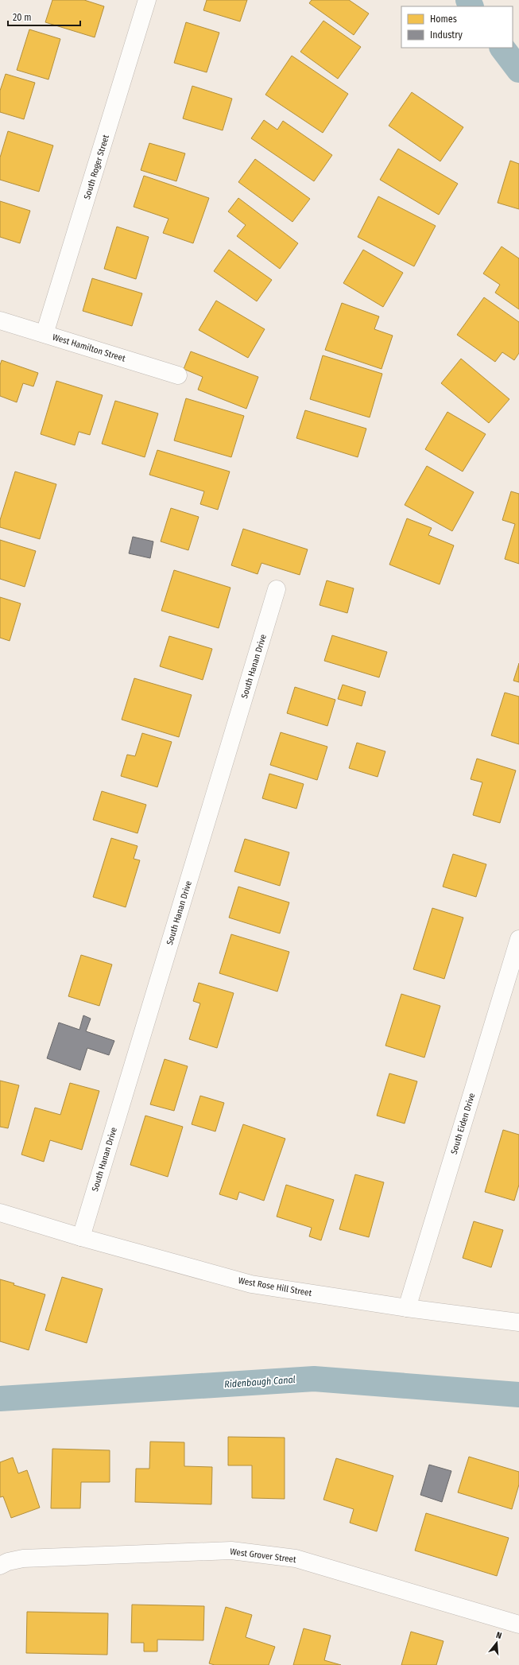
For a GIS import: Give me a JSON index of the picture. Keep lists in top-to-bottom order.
{
  "streets": {
    "street": [
      "South Roger Street",
      "West Hamilton Street",
      "South Hanan Drive",
      "South Eiden Drive",
      "West Rose Hill Street",
      "West Grover Street"
    ]
  },
  "crossings": [
    ["South Roger Street", "West Hamilton Street"],
    ["South Hanan Drive", "West Rose Hill Street"],
    ["South Eiden Drive", "West Rose Hill Street"]
  ],
  "water": ["Ridenbaugh Canal"],
  "legend": ["Homes", "Industry"],
  "scale_bar": "20 m",
  "north": "top"
}
